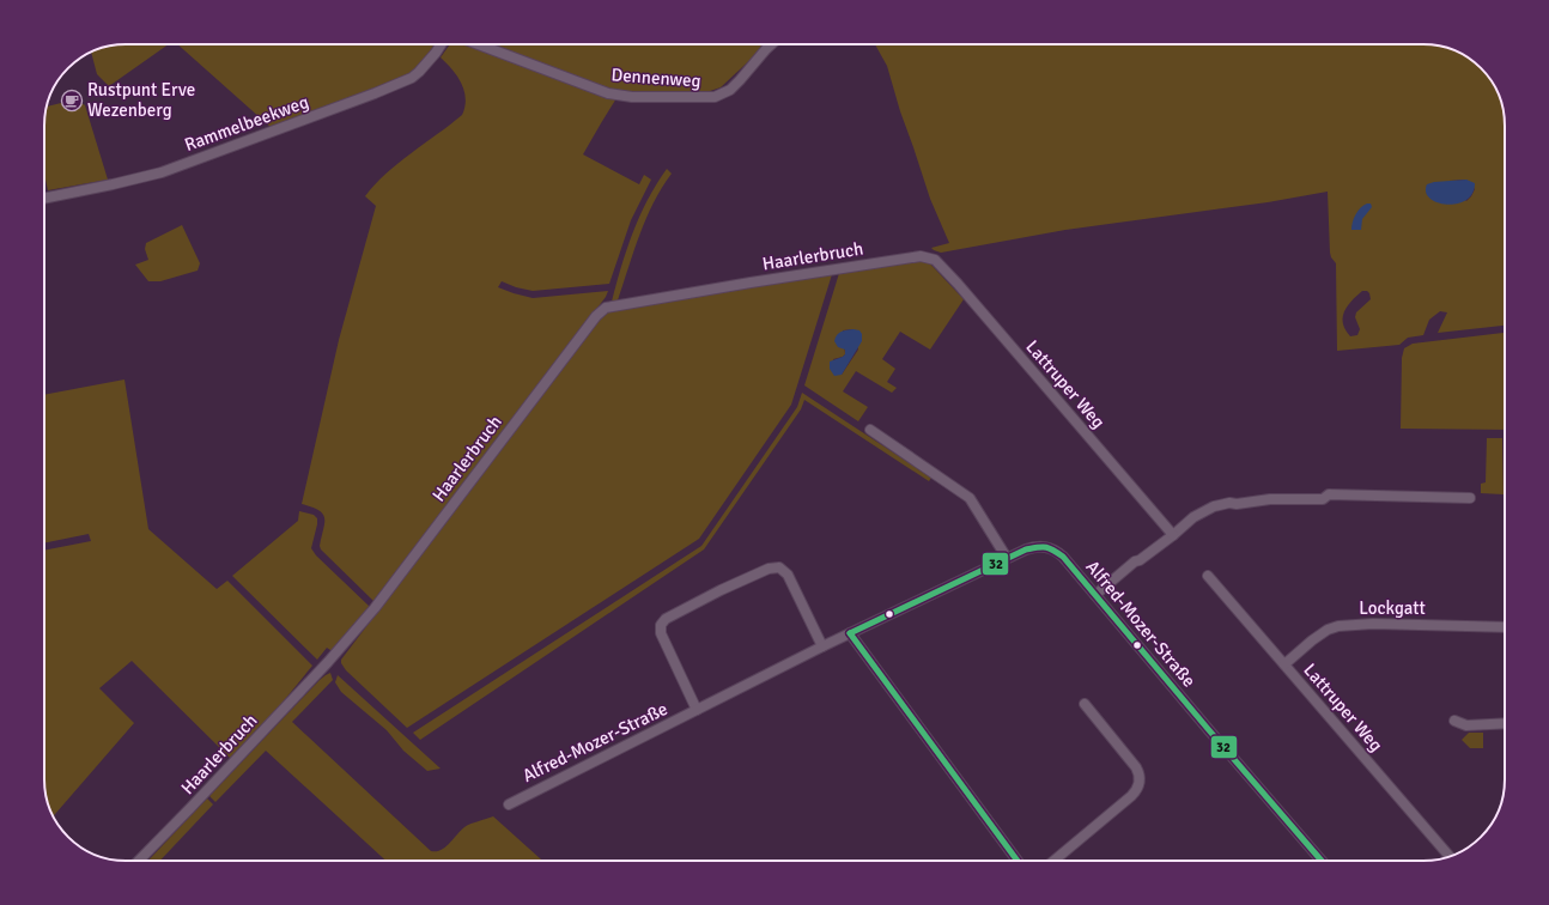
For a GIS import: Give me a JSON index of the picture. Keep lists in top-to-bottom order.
{
  "streets": {
    "street": [
      "Dennenweg",
      "Rammelbeekweg",
      "Haarlerbruch",
      "Lattruper Weg",
      "Lockgatt",
      "Alfred-Mozer-Straße"
    ]
  },
  "crossings": [
    ["Haarlerbruch", "Lattruper Weg"],
    ["Lattruper Weg", "Lockgatt"]
  ],
  "places": {
    "cafe": ["Rustpunt Erve Wezenberg"]
  },
  "lines": ["transit line 32"]
}
